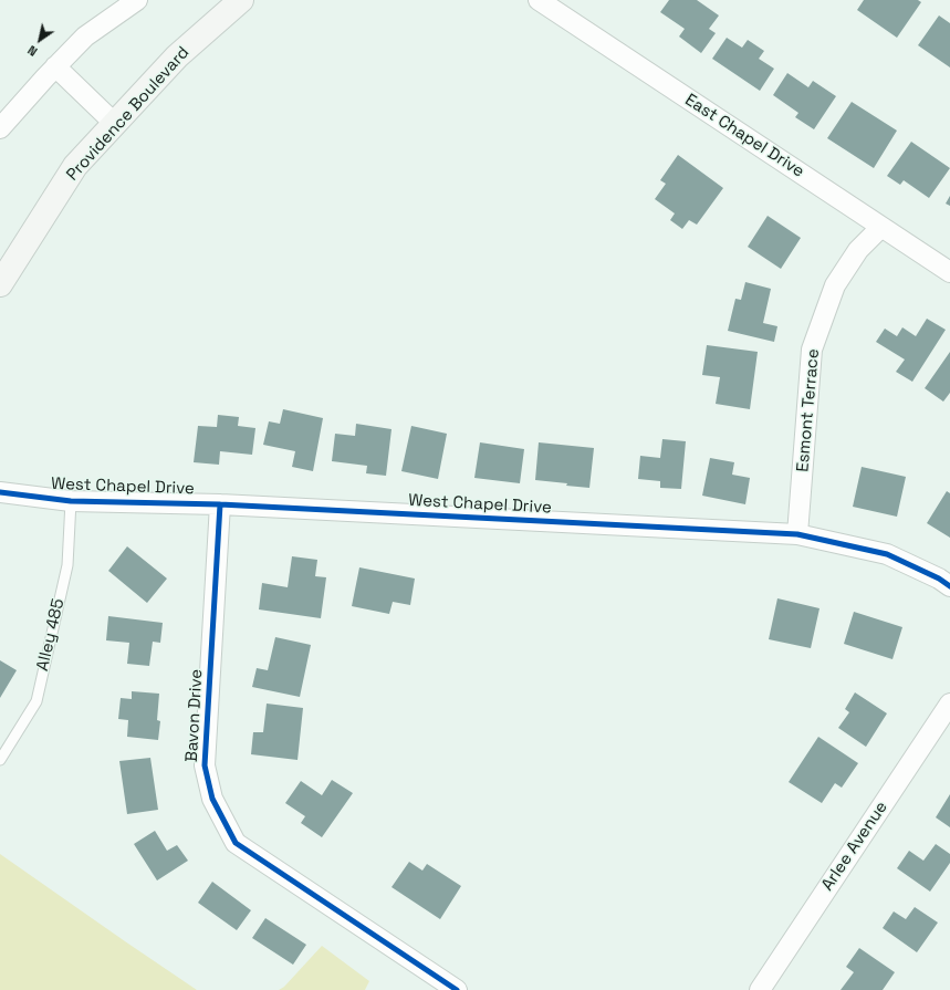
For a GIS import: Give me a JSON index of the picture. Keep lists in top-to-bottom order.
{
  "streets": {
    "main road": ["Providence Boulevard"],
    "street": [
      "East Chapel Drive",
      "Esmont Terrace",
      "West Chapel Drive",
      "Bavon Drive",
      "Arlee Avenue"
    ],
    "lane": ["Alley 485"]
  },
  "crossings": [
    ["East Chapel Drive", "Esmont Terrace"],
    ["Esmont Terrace", "West Chapel Drive"],
    ["West Chapel Drive", "Alley 485"],
    ["West Chapel Drive", "Bavon Drive"]
  ],
  "north": "bottom left"
}
